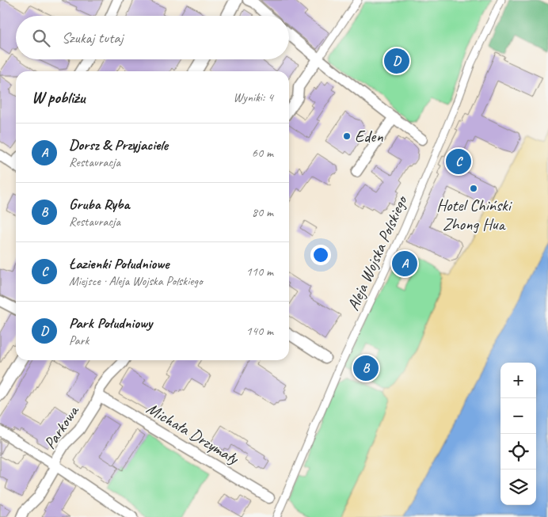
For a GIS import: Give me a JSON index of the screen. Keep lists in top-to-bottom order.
{
  "streets": {
    "street": ["Aleja Wojska Polskiego", "Parkowa", "Michała Drzymały"]
  },
  "crossings": [
    ["Parkowa", "Michała Drzymały"]
  ],
  "places": ["Eden", "Hotel Chiński Zhong Hua"],
  "page": {
    "search": "Szukaj tutaj",
    "pins": [
      "D",
      "C",
      "A",
      "B"
    ],
    "heading": ["W pobliżu", "Wyniki: 4"],
    "list": [
      {
        "mark": "A",
        "name": "Dorsz & Przyjaciele",
        "note": "Restauracja",
        "value": "60 m"
      },
      {
        "mark": "B",
        "name": "Gruba Ryba",
        "note": "Restauracja",
        "value": "80 m"
      },
      {
        "mark": "C",
        "name": "Łazienki Południowe",
        "note": "Miejsce · Aleja Wojska Polskiego",
        "value": "110 m"
      },
      {
        "mark": "D",
        "name": "Park Południowy",
        "note": "Park",
        "value": "140 m"
      }
    ],
    "map_buttons": ["+", "−"]
  }
}
